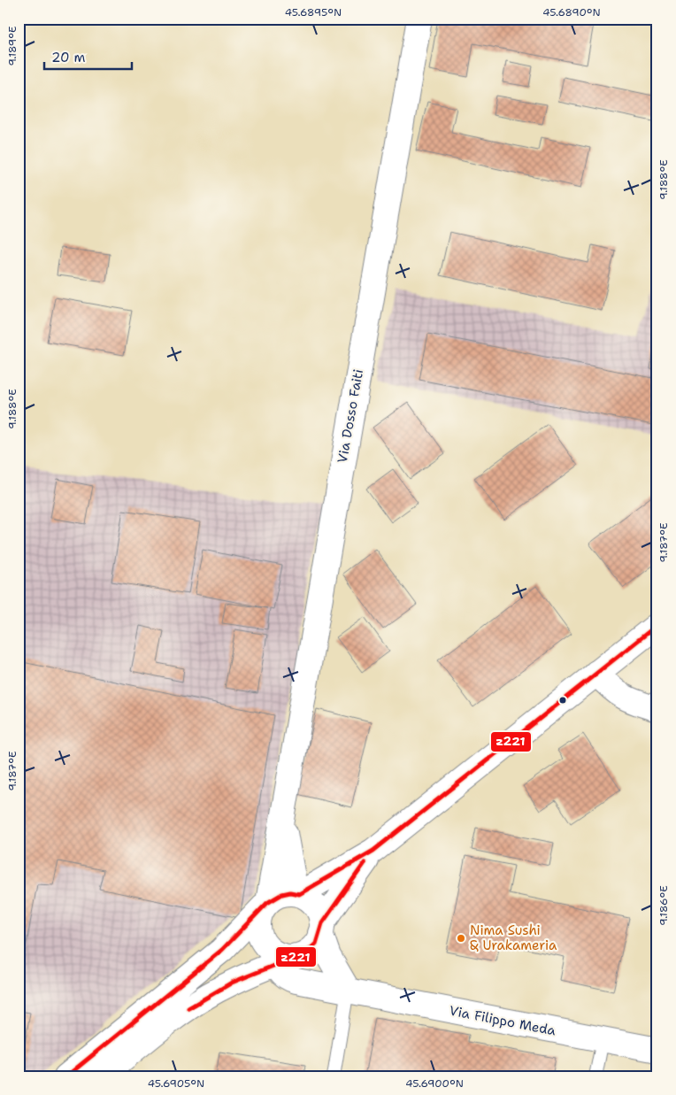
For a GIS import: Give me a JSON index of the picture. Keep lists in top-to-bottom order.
{
  "streets": {
    "street": ["Via Dosso Faiti", "Via Filippo Meda"]
  },
  "crossings": [
    ["Via Dosso Faiti", "Via Filippo Meda"]
  ],
  "places": ["Nima Sushi & Urakameria"],
  "lines": ["transit line z221"],
  "scale_bar": "20 m",
  "coordinates": [
    "45.6895°N",
    "45.6890°N",
    "9.189°E",
    "9.188°E",
    "9.187°E",
    "9.186°E",
    "45.6905°N",
    "45.6900°N"
  ]
}
